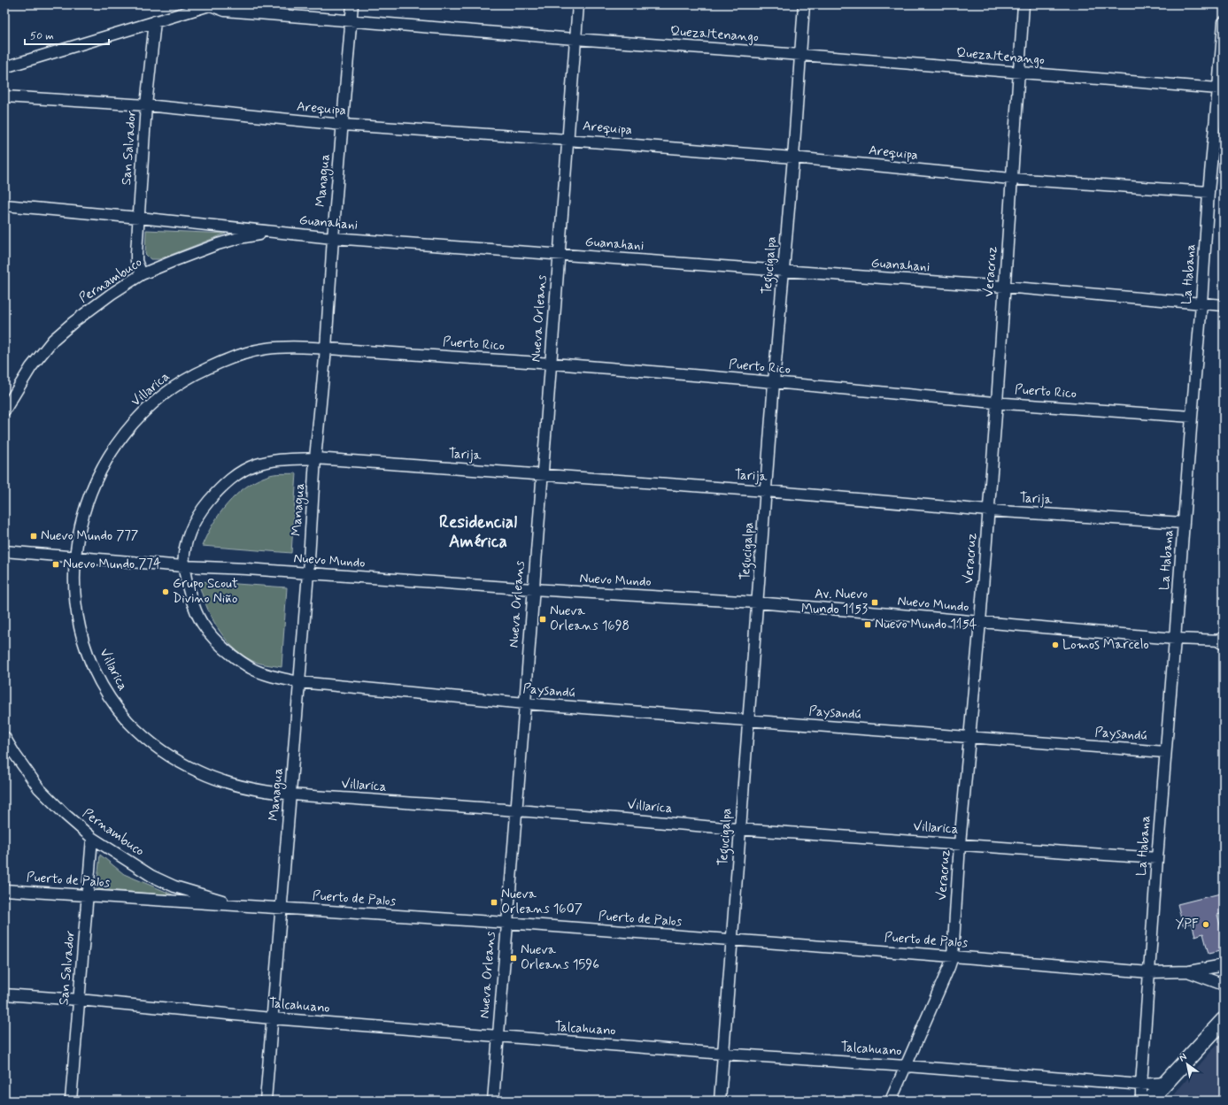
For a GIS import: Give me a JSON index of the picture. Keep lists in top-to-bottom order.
{
  "streets": {
    "street": [
      "Quezaltenango",
      "Arequipa",
      "San Salvador",
      "Managua",
      "Guanahani",
      "Tegucigalpa",
      "Veracruz",
      "La Habana",
      "Pernambuco",
      "Nueva Orleans",
      "Puerto Rico",
      "Villarica",
      "Tarija",
      "Nuevo Mundo",
      "Paysandú",
      "Puerto de Palos",
      "Talcahuano"
    ]
  },
  "crossings": [
    ["Quezaltenango", "Managua"],
    ["Quezaltenango", "Tegucigalpa"],
    ["Quezaltenango", "Veracruz"],
    ["Quezaltenango", "La Habana"],
    ["Quezaltenango", "Nueva Orleans"],
    ["Arequipa", "San Salvador"],
    ["Arequipa", "Managua"],
    ["Arequipa", "Tegucigalpa"],
    ["Arequipa", "Veracruz"],
    ["Arequipa", "La Habana"],
    ["Arequipa", "Nueva Orleans"],
    ["San Salvador", "Guanahani"],
    ["San Salvador", "Pernambuco"],
    ["San Salvador", "Puerto de Palos"],
    ["San Salvador", "Talcahuano"],
    ["Managua", "Guanahani"],
    ["Managua", "Puerto Rico"],
    ["Managua", "Villarica"],
    ["Managua", "Tarija"],
    ["Managua", "Nuevo Mundo"],
    ["Managua", "Paysandú"],
    ["Managua", "Puerto de Palos"],
    ["Managua", "Talcahuano"],
    ["Guanahani", "Tegucigalpa"],
    ["Guanahani", "Veracruz"],
    ["Guanahani", "La Habana"],
    ["Guanahani", "Pernambuco"],
    ["Guanahani", "Nueva Orleans"],
    ["Tegucigalpa", "Puerto Rico"],
    ["Tegucigalpa", "Villarica"],
    ["Tegucigalpa", "Tarija"],
    ["Tegucigalpa", "Nuevo Mundo"],
    ["Tegucigalpa", "Paysandú"],
    ["Tegucigalpa", "Puerto de Palos"],
    ["Tegucigalpa", "Talcahuano"],
    ["Veracruz", "Puerto Rico"],
    ["Veracruz", "Villarica"],
    ["Veracruz", "Tarija"],
    ["Veracruz", "Nuevo Mundo"],
    ["Veracruz", "Paysandú"],
    ["Veracruz", "Puerto de Palos"],
    ["Veracruz", "Talcahuano"],
    ["La Habana", "Puerto Rico"],
    ["La Habana", "Villarica"],
    ["La Habana", "Tarija"],
    ["La Habana", "Nuevo Mundo"],
    ["La Habana", "Paysandú"],
    ["La Habana", "Puerto de Palos"],
    ["La Habana", "Talcahuano"],
    ["Pernambuco", "Puerto de Palos"],
    ["Nueva Orleans", "Puerto Rico"],
    ["Nueva Orleans", "Villarica"],
    ["Nueva Orleans", "Tarija"],
    ["Nueva Orleans", "Nuevo Mundo"],
    ["Nueva Orleans", "Paysandú"],
    ["Nueva Orleans", "Puerto de Palos"],
    ["Nueva Orleans", "Talcahuano"],
    ["Puerto Rico", "Villarica"],
    ["Villarica", "Nuevo Mundo"],
    ["Tarija", "Paysandú"],
    ["Nuevo Mundo", "Paysandú"]
  ],
  "districts": ["Residencial América"],
  "places": {
    "transit": [
      "Nuevo Mundo 777",
      "Nuevo Mundo 774",
      "Av. Nuevo Mundo 1153",
      "Nueva Orleans 1698",
      "Nuevo Mundo 1154",
      "Nueva Orleans 1607",
      "Nueva Orleans 1596"
    ],
    "other": ["Grupo Scout Divino Niño", "Lomos Marcelo", "YPF"]
  },
  "scale_bar": "50 m",
  "north": "top left"
}
